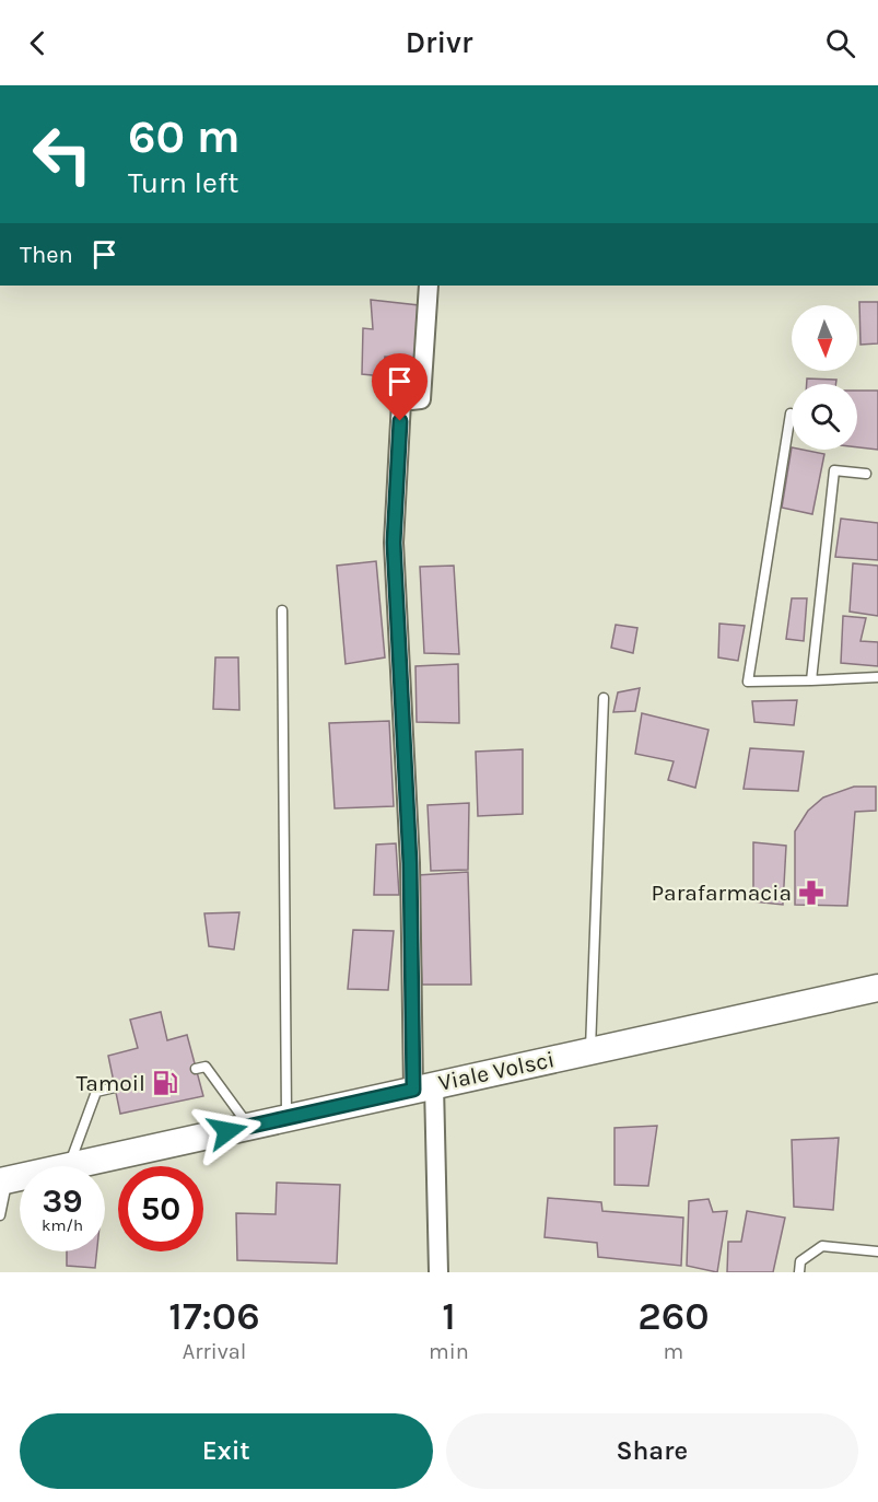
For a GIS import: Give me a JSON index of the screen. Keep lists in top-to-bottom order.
{
  "streets": {
    "main road": ["Viale Volsci"]
  },
  "places": {
    "pharmacy": ["Parafarmacia"],
    "fuel station": ["Tamoil"]
  },
  "north": "bottom",
  "page": {
    "header": "Drivr",
    "turn": ["60 m", "Turn left"],
    "then": "Then",
    "speed": "39 km/h",
    "limit": "50",
    "eta": [
      "17:06",
      "Arrival",
      "1",
      "min",
      "260",
      "m"
    ],
    "buttons": ["Exit", "Share"]
  }
}
